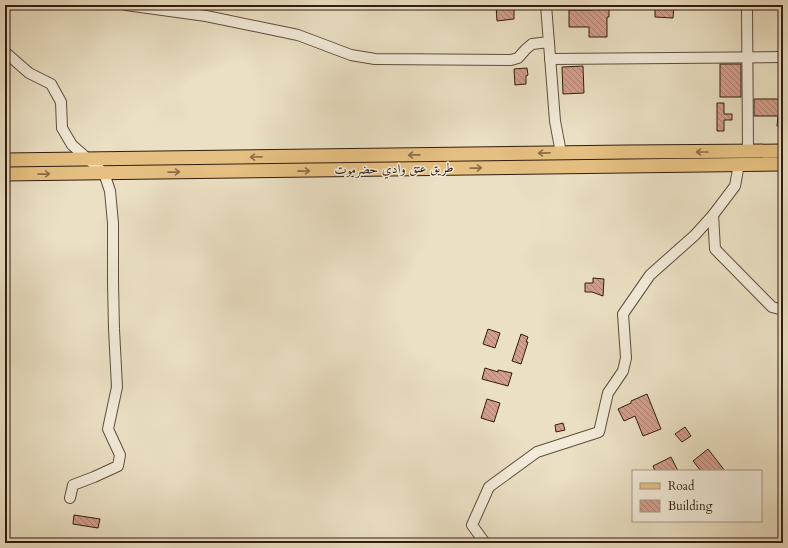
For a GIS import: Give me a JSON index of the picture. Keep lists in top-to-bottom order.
{
  "streets": {
    "main road": ["طريق عتق وادي حضرموت"]
  },
  "legend": ["Road", "Building"]
}
